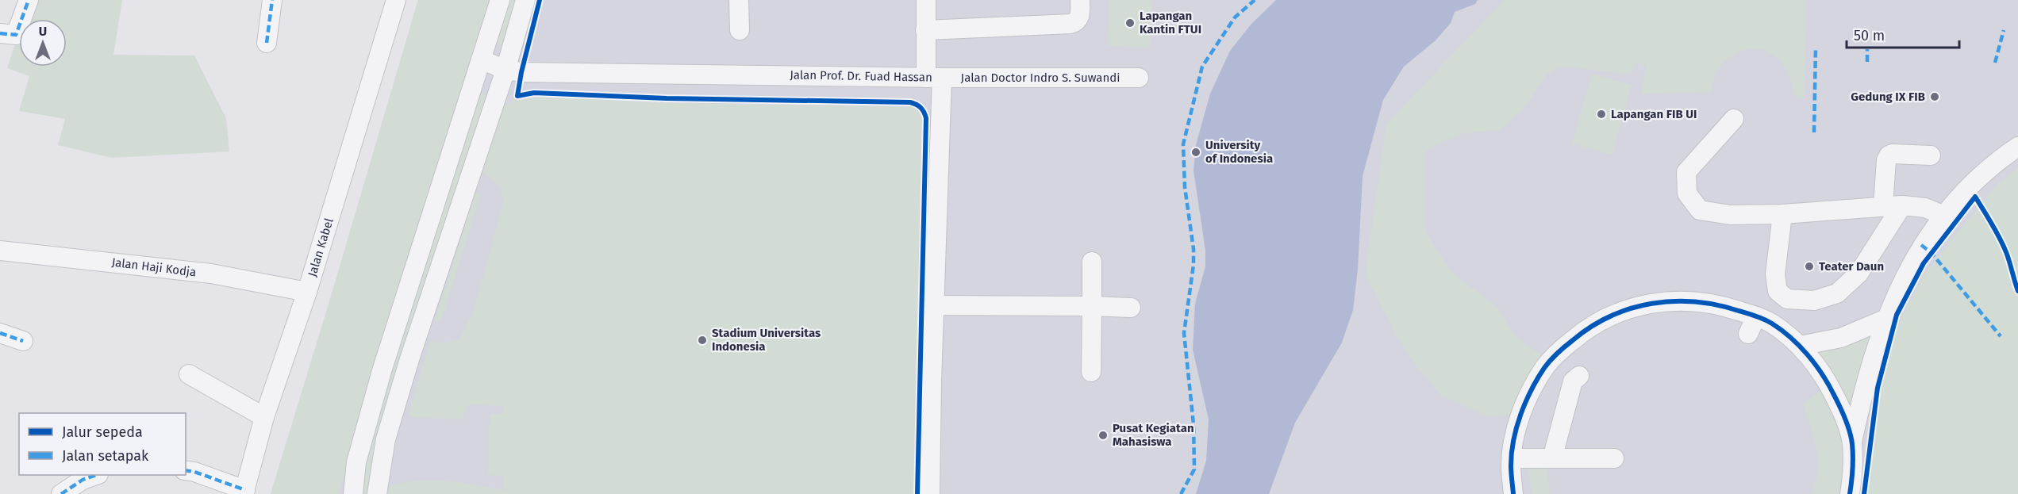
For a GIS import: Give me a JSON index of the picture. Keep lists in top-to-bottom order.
{
  "streets": {
    "street": [
      "Jalan Prof. Dr. Fuad Hassan",
      "Jalan Doctor Indro S. Suwandi",
      "Jalan Kabel",
      "Jalan Haji Kodja"
    ]
  },
  "crossings": [
    ["Jalan Prof. Dr. Fuad Hassan", "Jalan Doctor Indro S. Suwandi"],
    ["Jalan Kabel", "Jalan Haji Kodja"]
  ],
  "places": [
    "Lapangan Kantin FTUI",
    "Gedung IX FIB",
    "Lapangan FIB UI",
    "University of Indonesia",
    "Teater Daun",
    "Stadium Universitas Indonesia",
    "Pusat Kegiatan Mahasiswa"
  ],
  "legend": ["Jalur sepeda", "Jalan setapak"],
  "scale_bar": "50 m",
  "north": "top"
}
